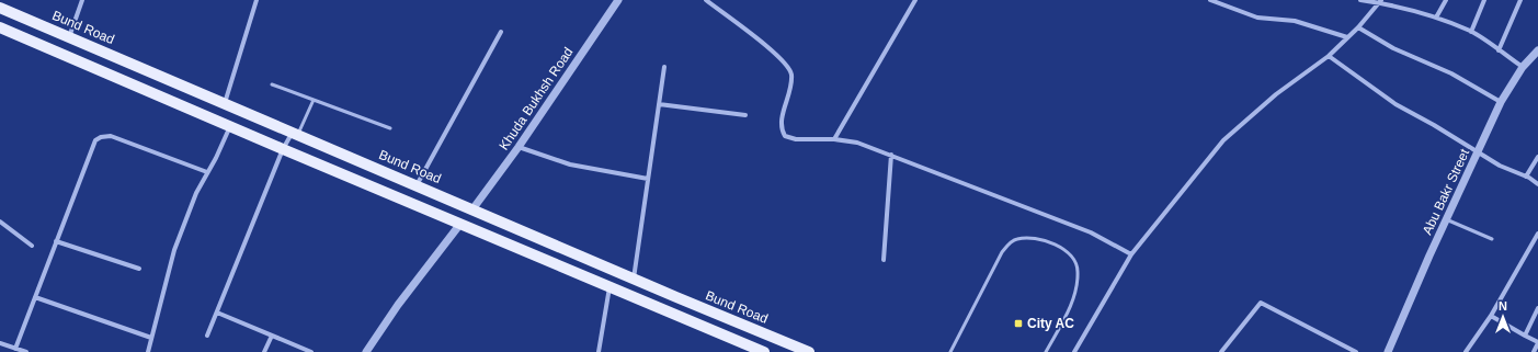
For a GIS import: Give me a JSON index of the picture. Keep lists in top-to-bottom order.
{
  "streets": {
    "main road": ["Bund Road"],
    "street": ["Khuda Bukhsh Road", "Abu Bakr Street"]
  },
  "crossings": [
    ["Bund Road", "Khuda Bukhsh Road"]
  ],
  "places": {
    "transit": ["City AC"]
  },
  "north": "top"
}
